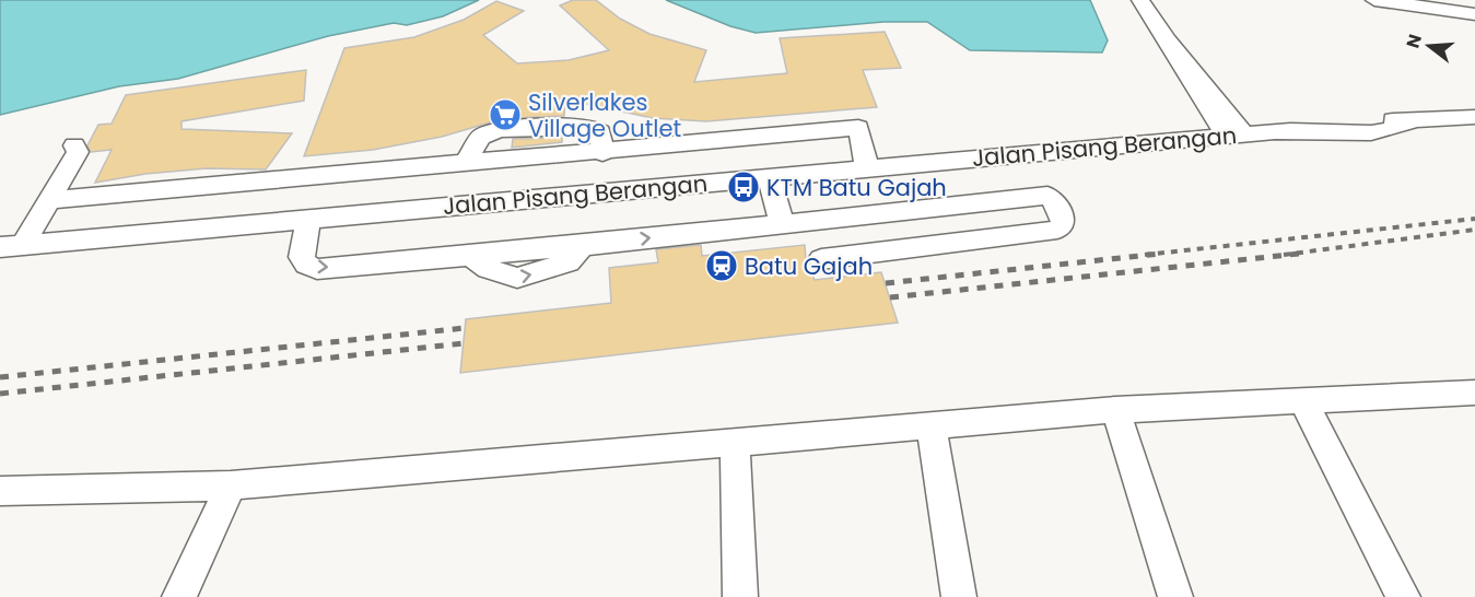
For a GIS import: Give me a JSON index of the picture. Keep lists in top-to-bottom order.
{
  "streets": {
    "street": ["Jalan Pisang Berangan"]
  },
  "places": {
    "supermarket": ["Silverlakes Village Outlet"],
    "bus stop": ["KTM Batu Gajah"],
    "station": ["Batu Gajah"]
  },
  "north": "left"
}
